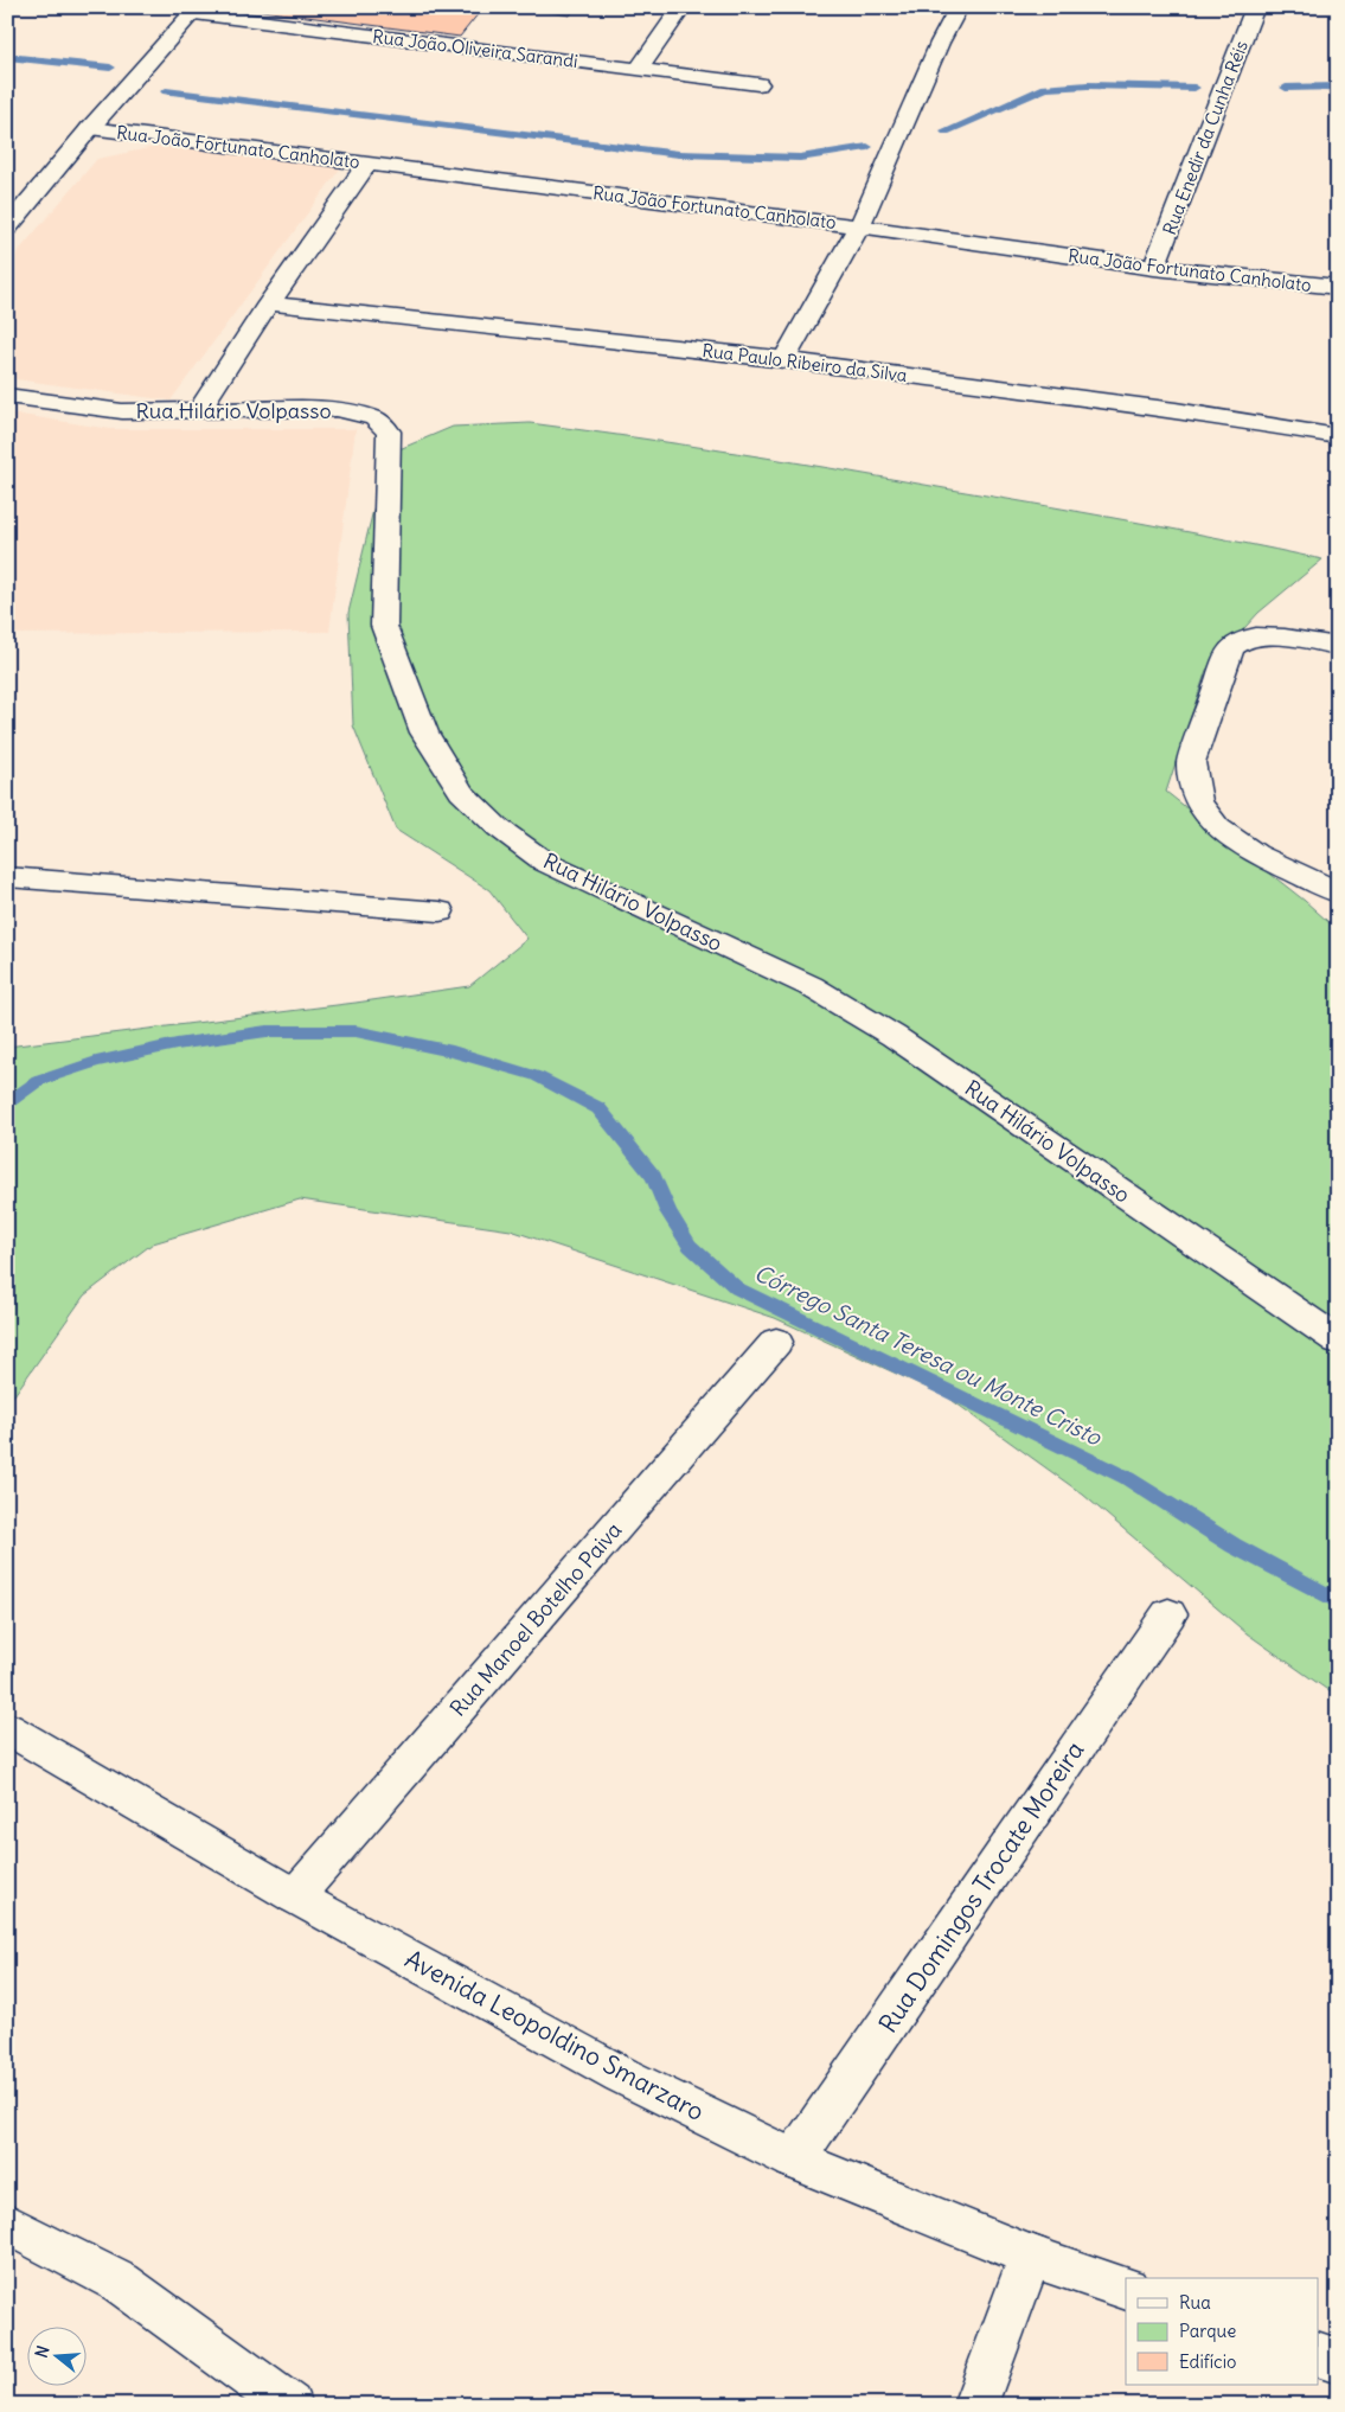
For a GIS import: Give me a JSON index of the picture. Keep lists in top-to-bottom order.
{
  "streets": {
    "street": [
      "Rua João Oliveira Sarandi",
      "Rua Enedir da Cunha Réis",
      "Rua João Fortunato Canholato",
      "Rua Paulo Ribeiro da Silva",
      "Rua Hilário Volpasso",
      "Rua Manoel Botelho Paiva",
      "Rua Domingos Trocate Moreira",
      "Avenida Leopoldino Smarzaro"
    ]
  },
  "crossings": [
    ["Rua Enedir da Cunha Réis", "Rua João Fortunato Canholato"],
    ["Rua Manoel Botelho Paiva", "Avenida Leopoldino Smarzaro"],
    ["Rua Domingos Trocate Moreira", "Avenida Leopoldino Smarzaro"]
  ],
  "water": ["Córrego Santa Teresa ou Monte Cristo"],
  "legend": ["Rua", "Parque", "Edifício"],
  "north": "left"
}
